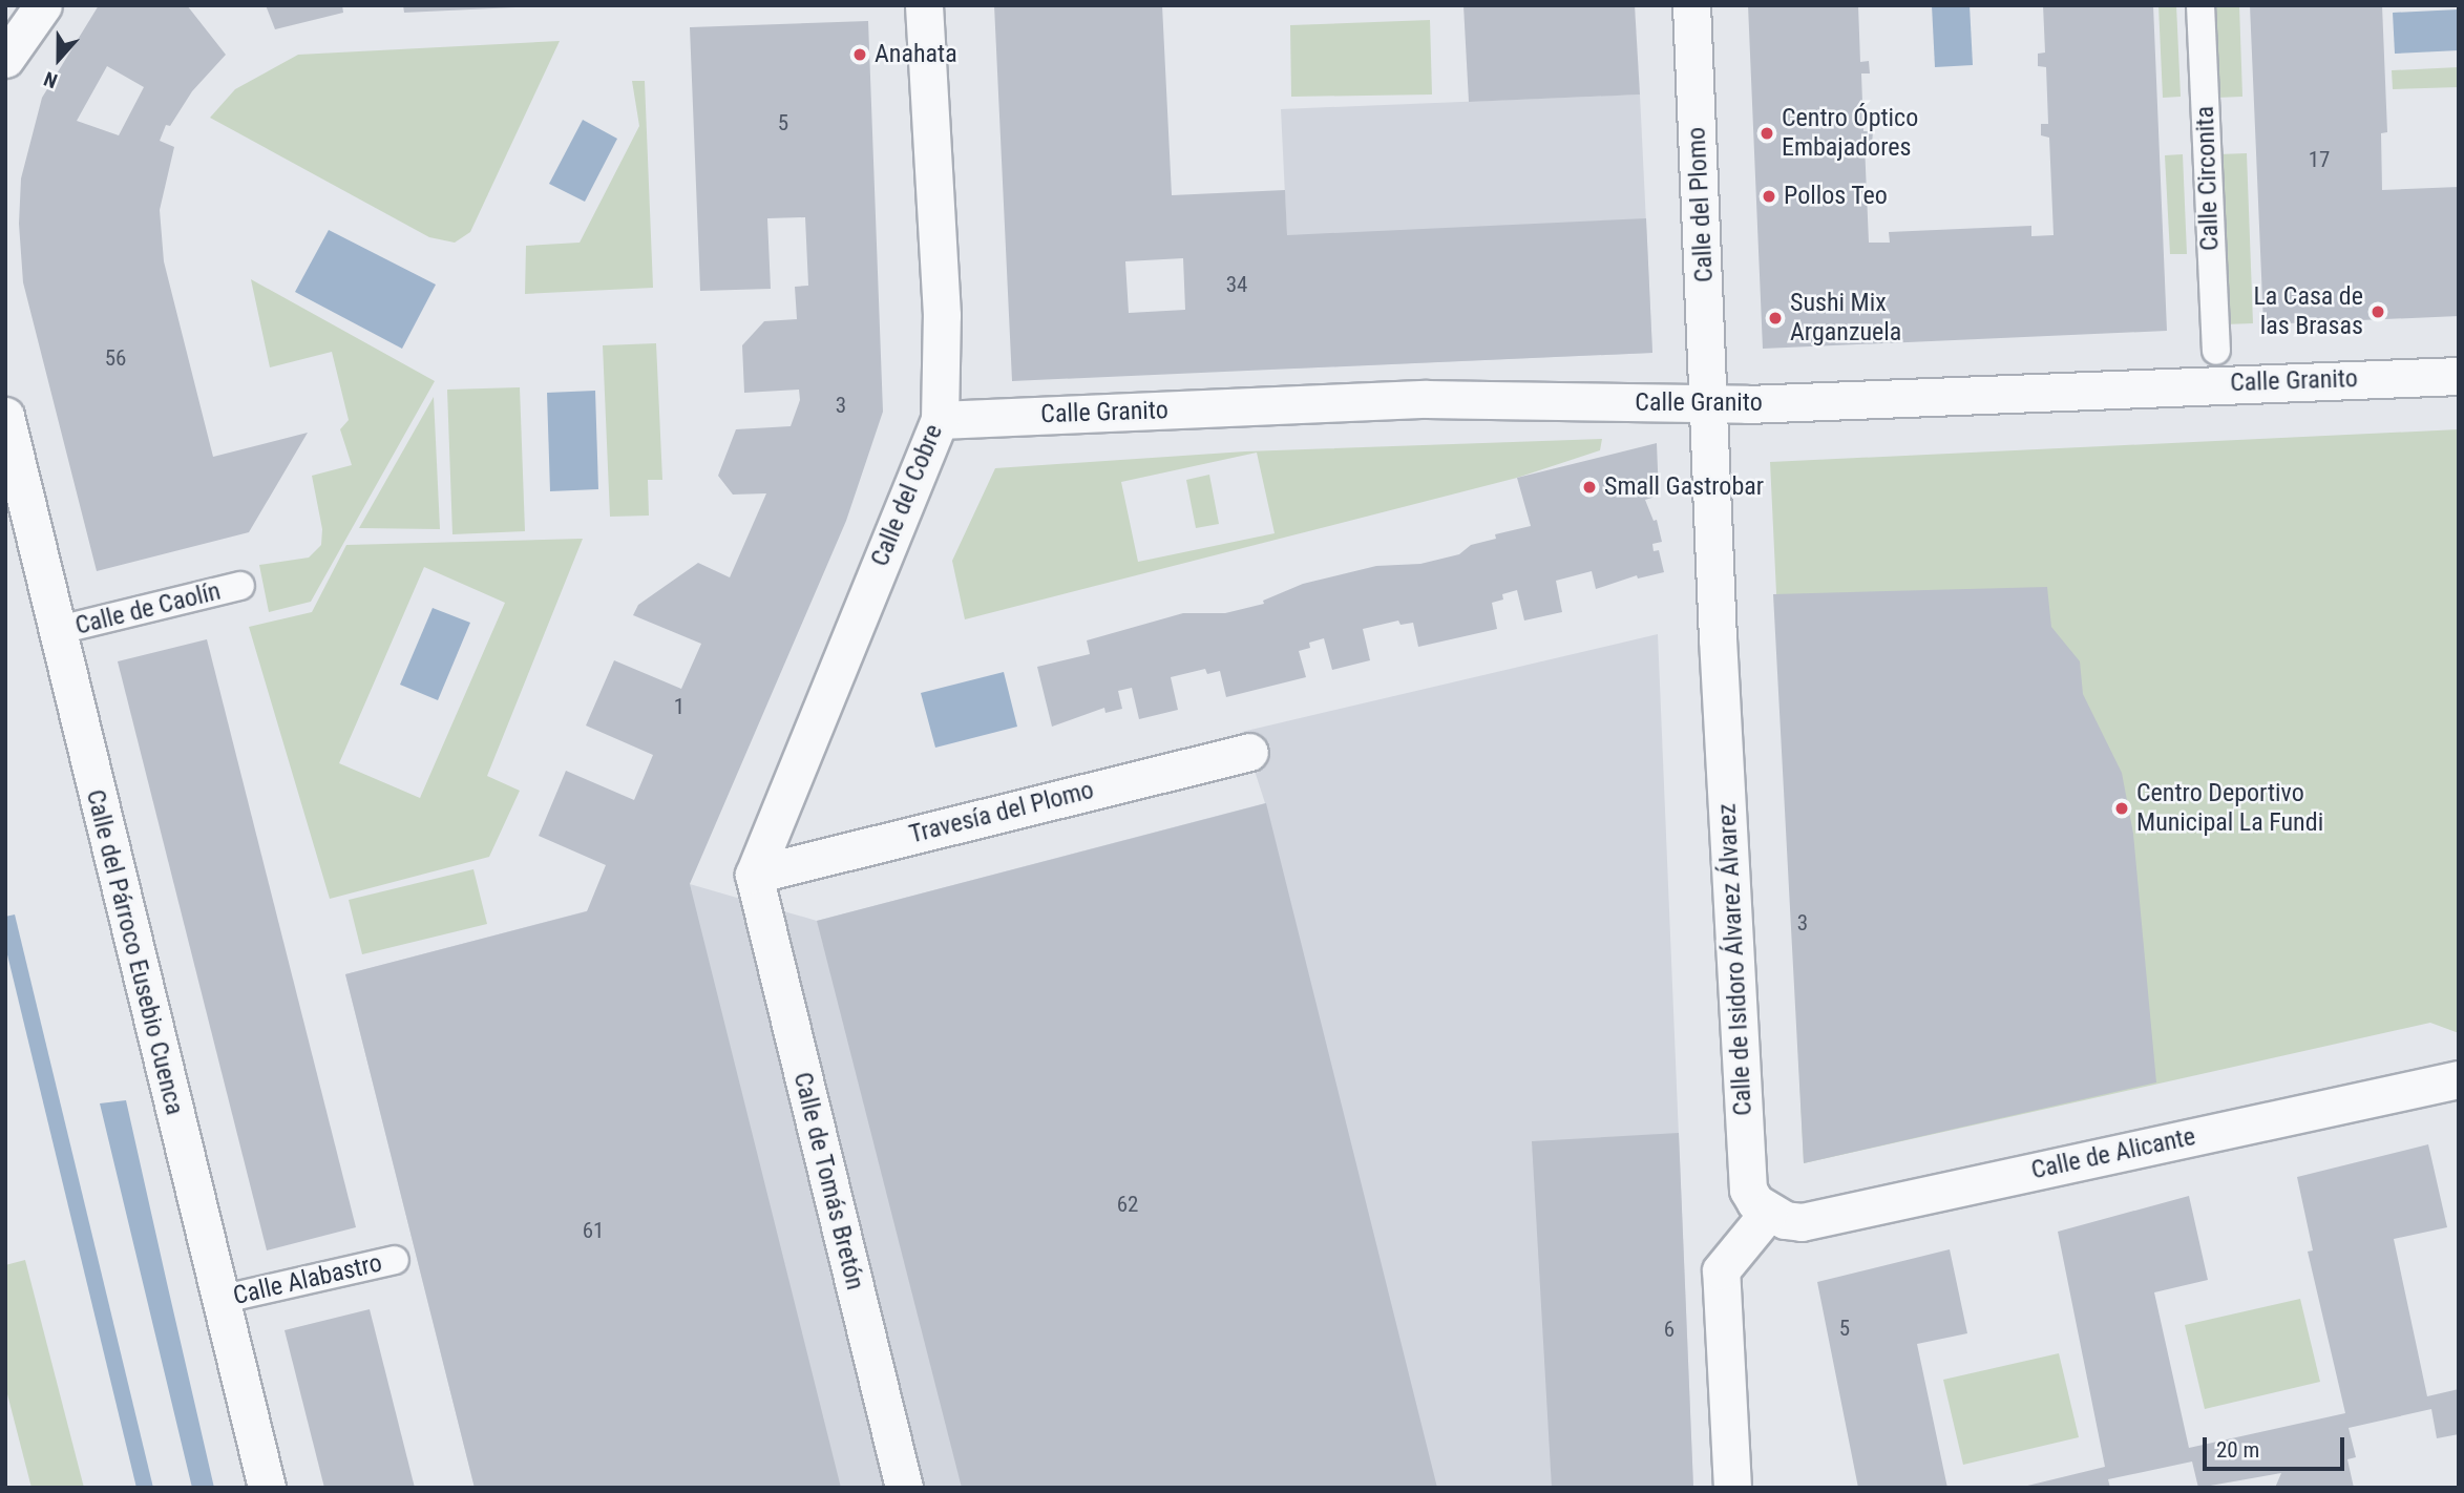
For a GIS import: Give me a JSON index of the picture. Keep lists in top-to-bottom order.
{
  "streets": {
    "street": [
      "Calle Circonita",
      "Calle del Plomo",
      "Calle Granito",
      "Calle del Cobre",
      "Calle de Caolín",
      "Travesía del Plomo",
      "Calle del Párroco Eusebio Cuenca",
      "Calle de Isidoro Álvarez Álvarez",
      "Calle de Alicante",
      "Calle de Tomás Bretón",
      "Calle Alabastro"
    ]
  },
  "crossings": [
    ["Calle del Plomo", "Calle Granito"],
    ["Calle del Plomo", "Calle de Isidoro Álvarez Álvarez"],
    ["Calle Granito", "Calle del Cobre"],
    ["Calle Granito", "Calle de Isidoro Álvarez Álvarez"],
    ["Calle del Cobre", "Travesía del Plomo"],
    ["Calle del Cobre", "Calle de Tomás Bretón"],
    ["Calle de Caolín", "Calle del Párroco Eusebio Cuenca"],
    ["Travesía del Plomo", "Calle de Tomás Bretón"],
    ["Calle del Párroco Eusebio Cuenca", "Calle Alabastro"],
    ["Calle de Isidoro Álvarez Álvarez", "Calle de Alicante"]
  ],
  "places": [
    "Anahata",
    "Centro Óptico Embajadores",
    "Pollos Teo",
    "La Casa de las Brasas",
    "Sushi Mix Arganzuela",
    "Small Gastrobar",
    "Centro Deportivo Municipal La Fundi"
  ],
  "house_numbers": [
    "5",
    "17",
    "34",
    "56",
    "3",
    "1",
    "3",
    "62",
    "61",
    "5",
    "6"
  ],
  "scale_bar": "20 m",
  "north": "bottom"
}
